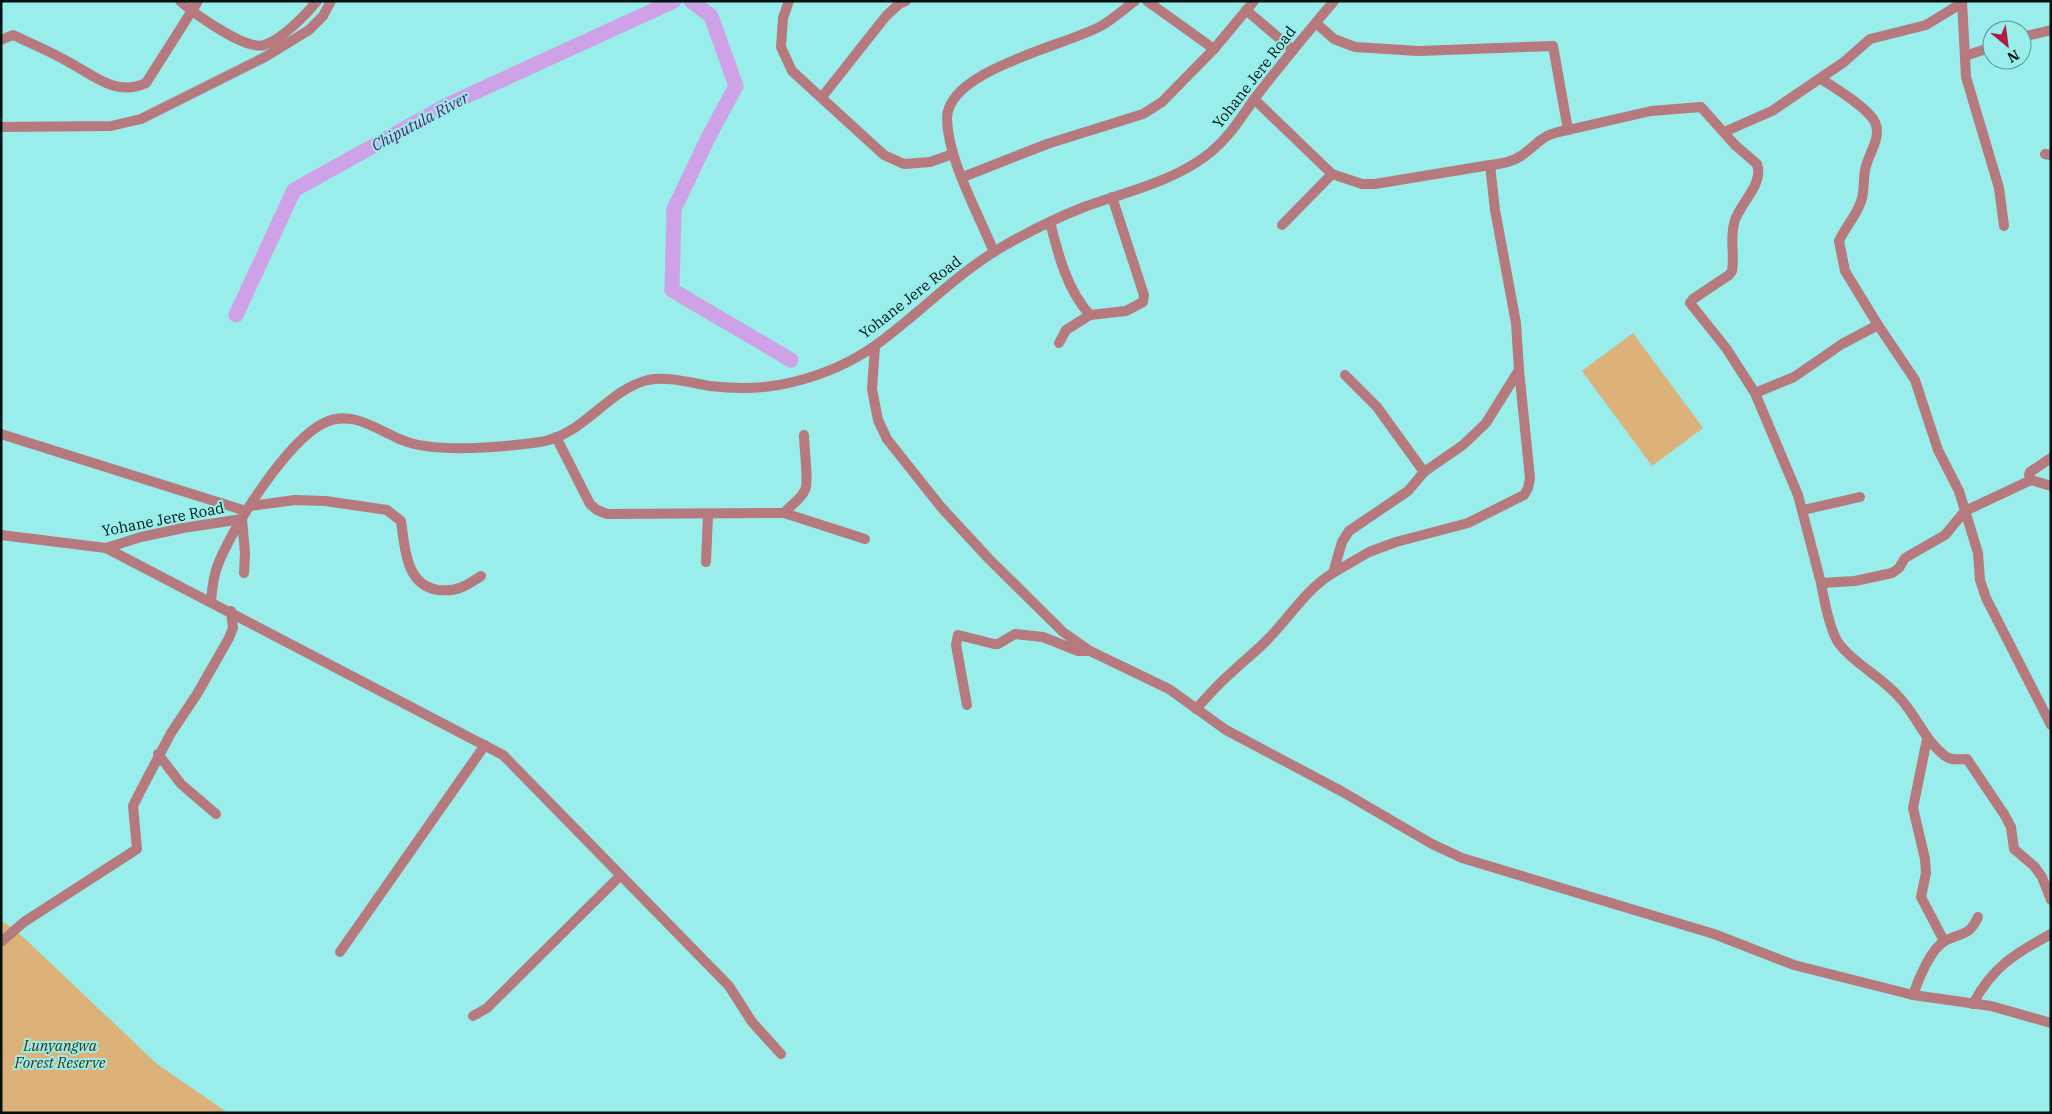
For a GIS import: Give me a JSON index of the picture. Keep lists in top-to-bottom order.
{
  "streets": {
    "street": ["Yohane Jere Road"]
  },
  "water": ["Chiputula River"],
  "parks": ["Lunyangwa Forest Reserve"],
  "north": "bottom right"
}
